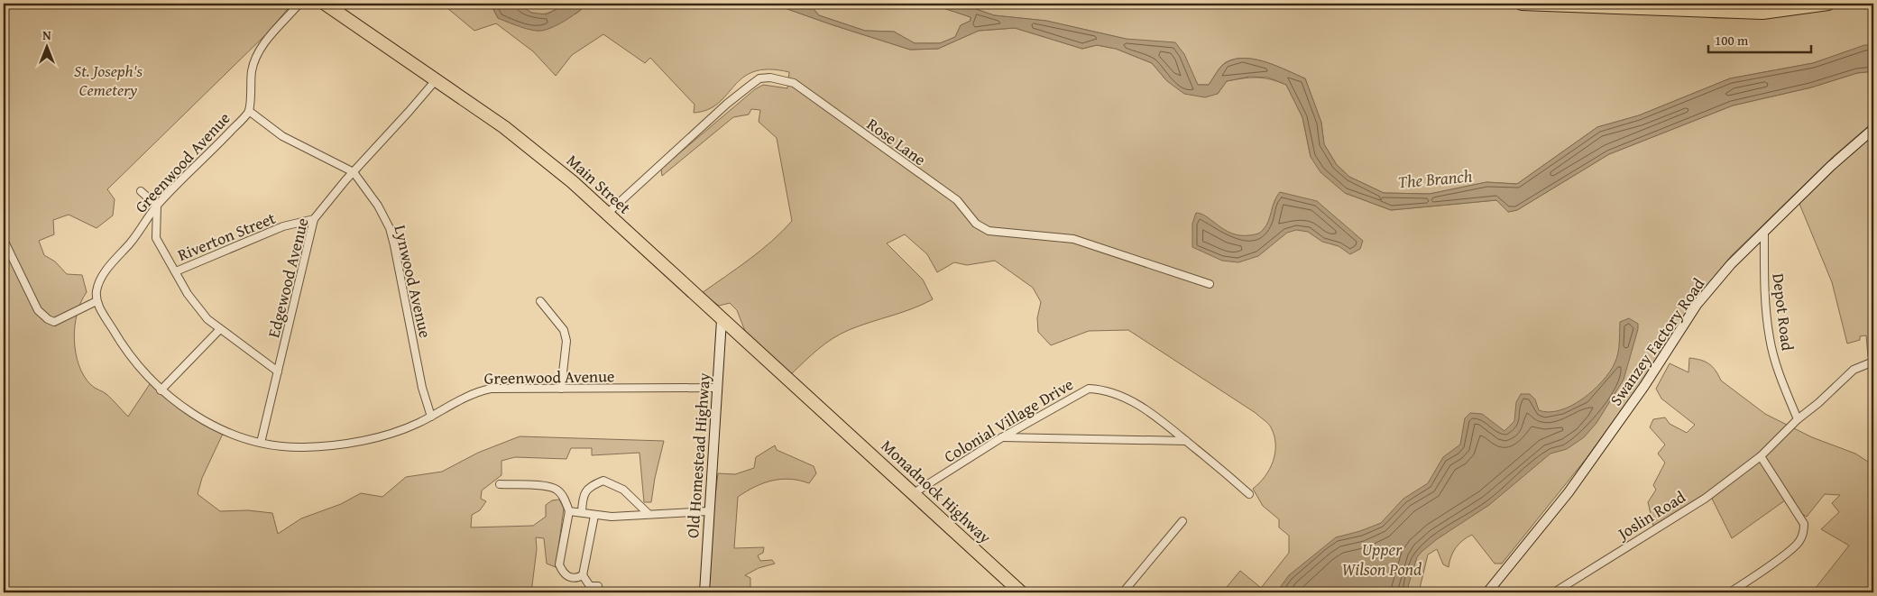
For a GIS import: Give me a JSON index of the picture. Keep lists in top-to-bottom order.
{
  "streets": {
    "highway": ["Main Street", "Monadnock Highway"],
    "street": [
      "Rose Lane",
      "Greenwood Avenue",
      "Riverton Street",
      "Edgewood Avenue",
      "Lynwood Avenue",
      "Depot Road",
      "Swanzey Factory Road",
      "Colonial Village Drive",
      "Old Homestead Highway",
      "Joslin Road"
    ]
  },
  "crossings": [
    ["Rose Lane", "Main Street"],
    ["Greenwood Avenue", "Edgewood Avenue"],
    ["Greenwood Avenue", "Lynwood Avenue"],
    ["Greenwood Avenue", "Old Homestead Highway"],
    ["Main Street", "Edgewood Avenue"],
    ["Main Street", "Old Homestead Highway"],
    ["Main Street", "Monadnock Highway"],
    ["Riverton Street", "Edgewood Avenue"],
    ["Edgewood Avenue", "Lynwood Avenue"],
    ["Depot Road", "Swanzey Factory Road"],
    ["Depot Road", "Joslin Road"],
    ["Colonial Village Drive", "Monadnock Highway"]
  ],
  "water": ["The Branch", "Upper Wilson Pond"],
  "parks": ["St. Joseph's Cemetery"],
  "scale_bar": "100 m",
  "north": "top"
}
